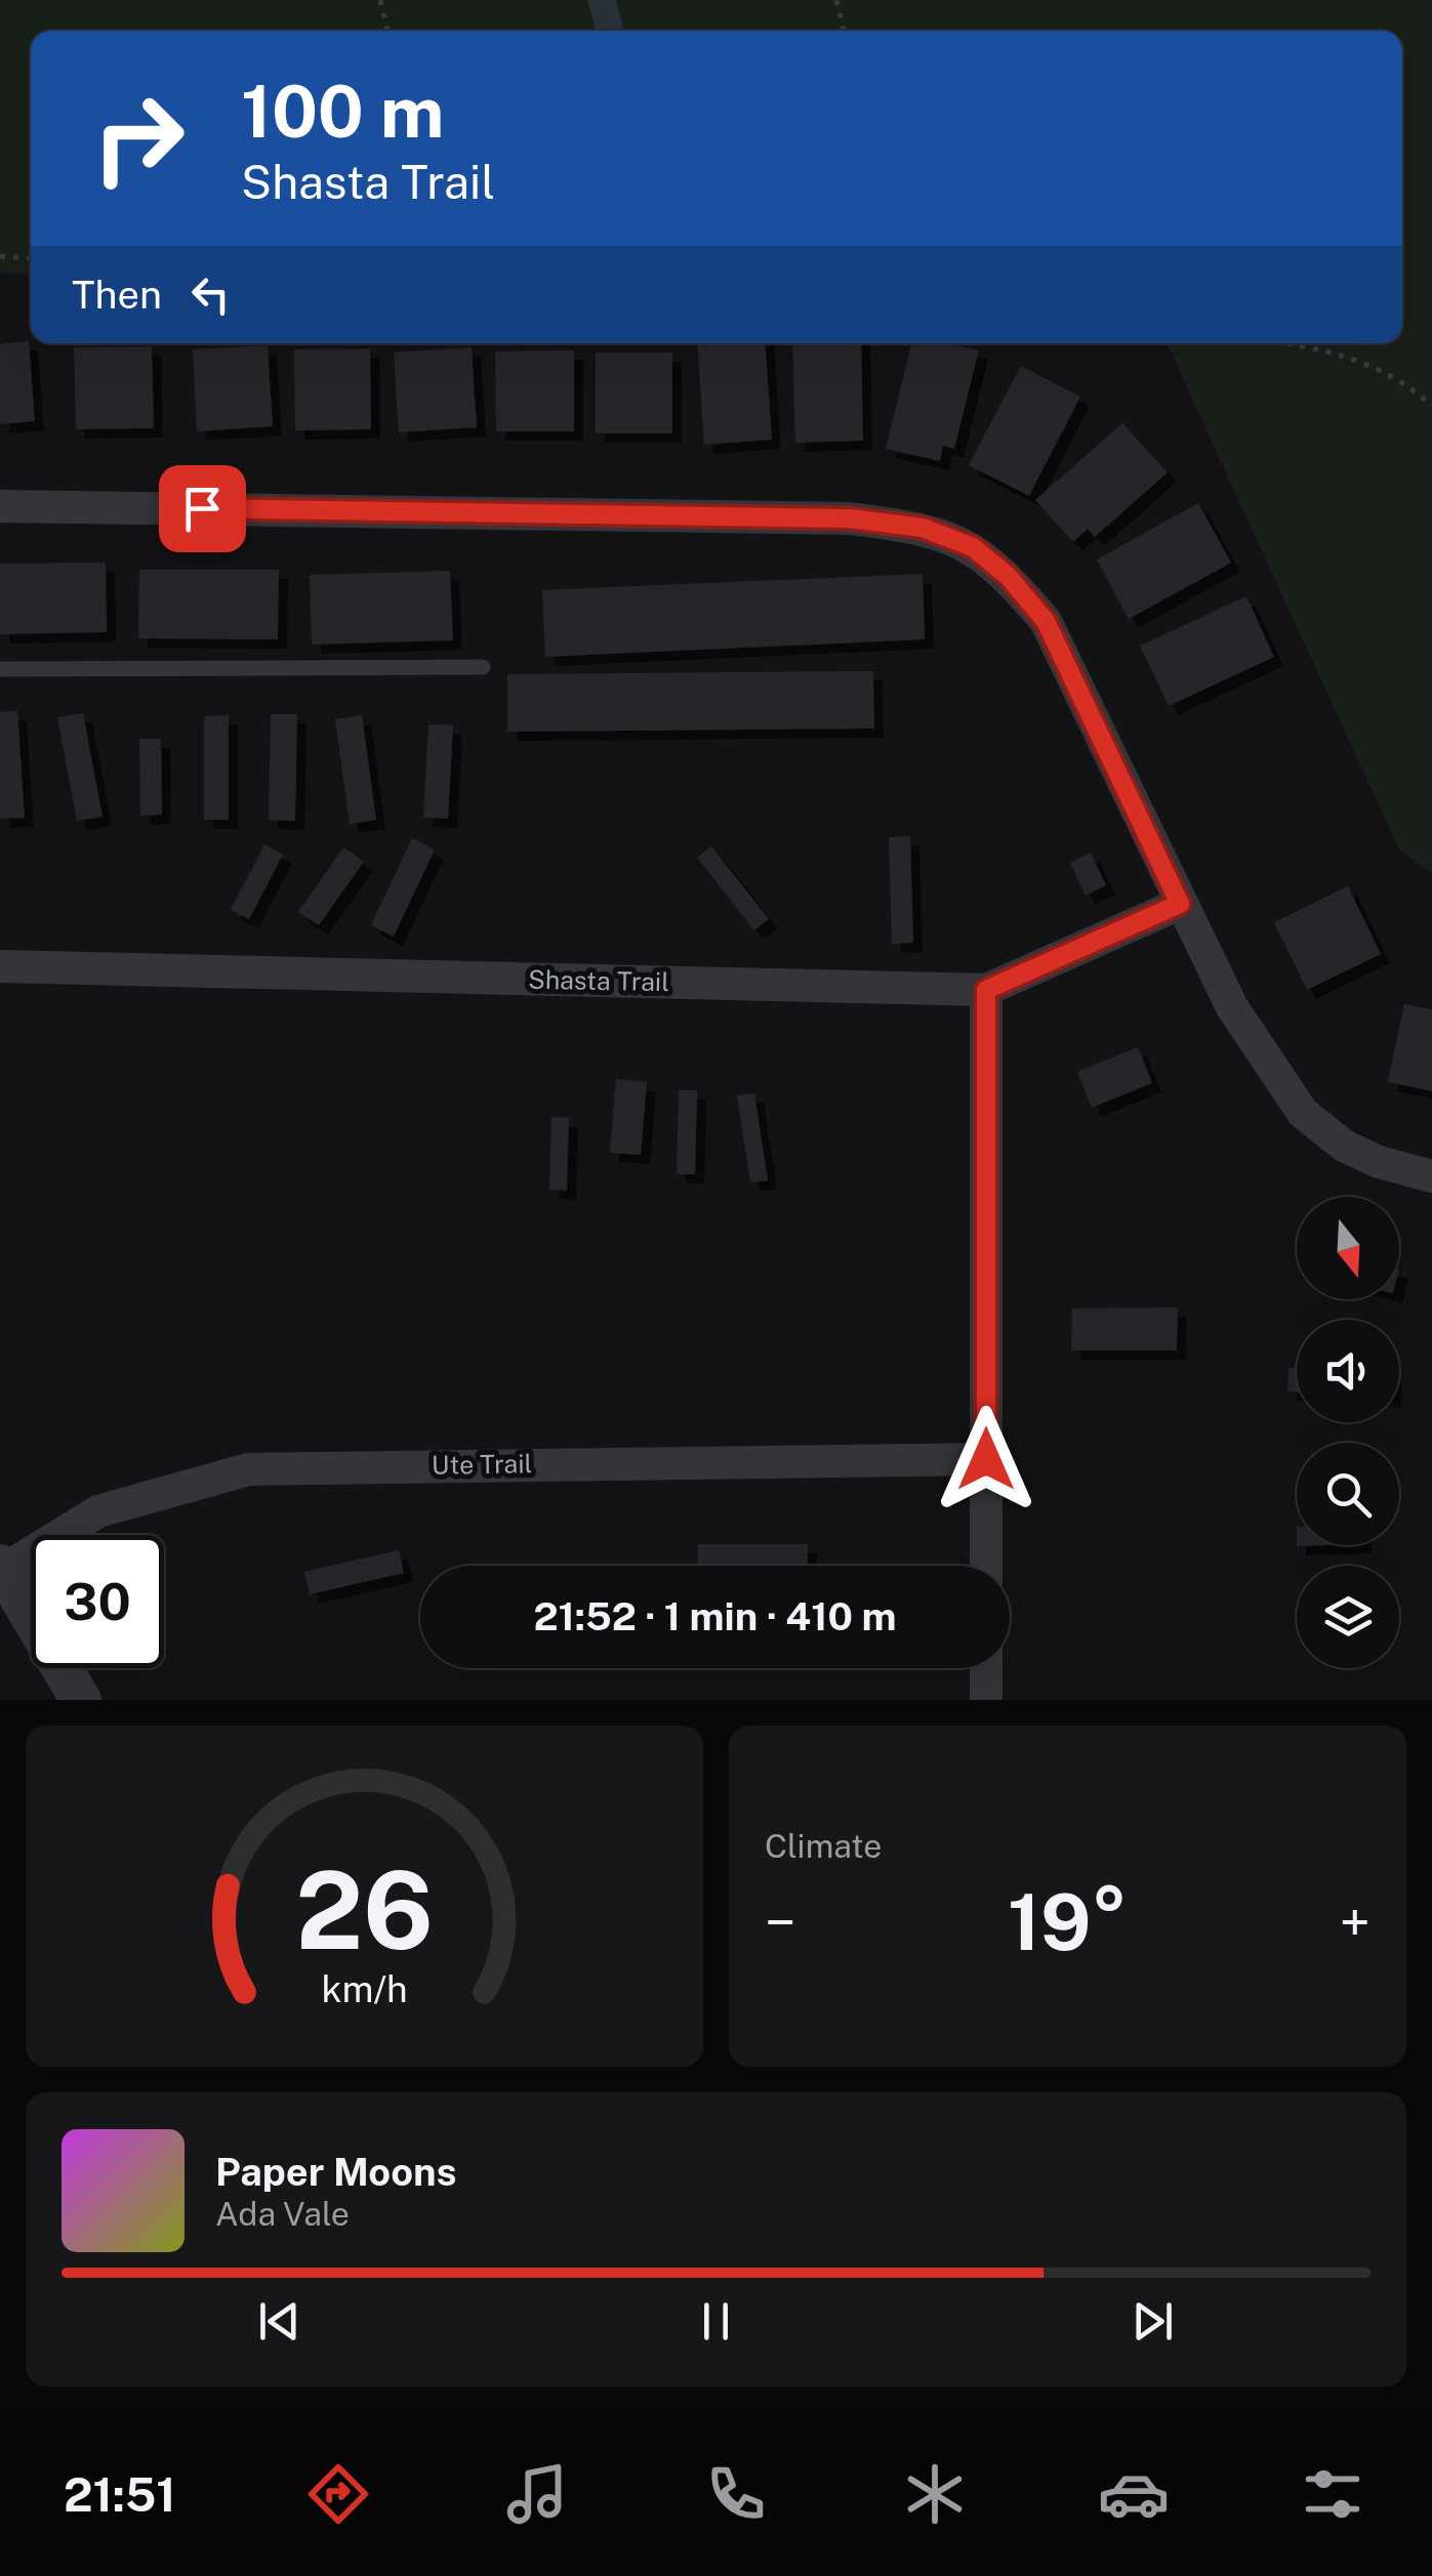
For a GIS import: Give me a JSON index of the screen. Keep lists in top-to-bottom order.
{
  "streets": {
    "street": ["Shasta Trail", "Ute Trail"]
  },
  "north": "bottom",
  "page": {
    "turn": ["100 m", "Shasta Trail"],
    "then": "Then",
    "limit": "30",
    "trip": "21:52 · 1 min · 410 m",
    "tile": "Climate",
    "heat": ["−", "19°", "+"],
    "song": ["Paper Moons", "Ada Vale"],
    "tabs": "21:51",
    "gauge": ["26", "km/h"]
  }
}
